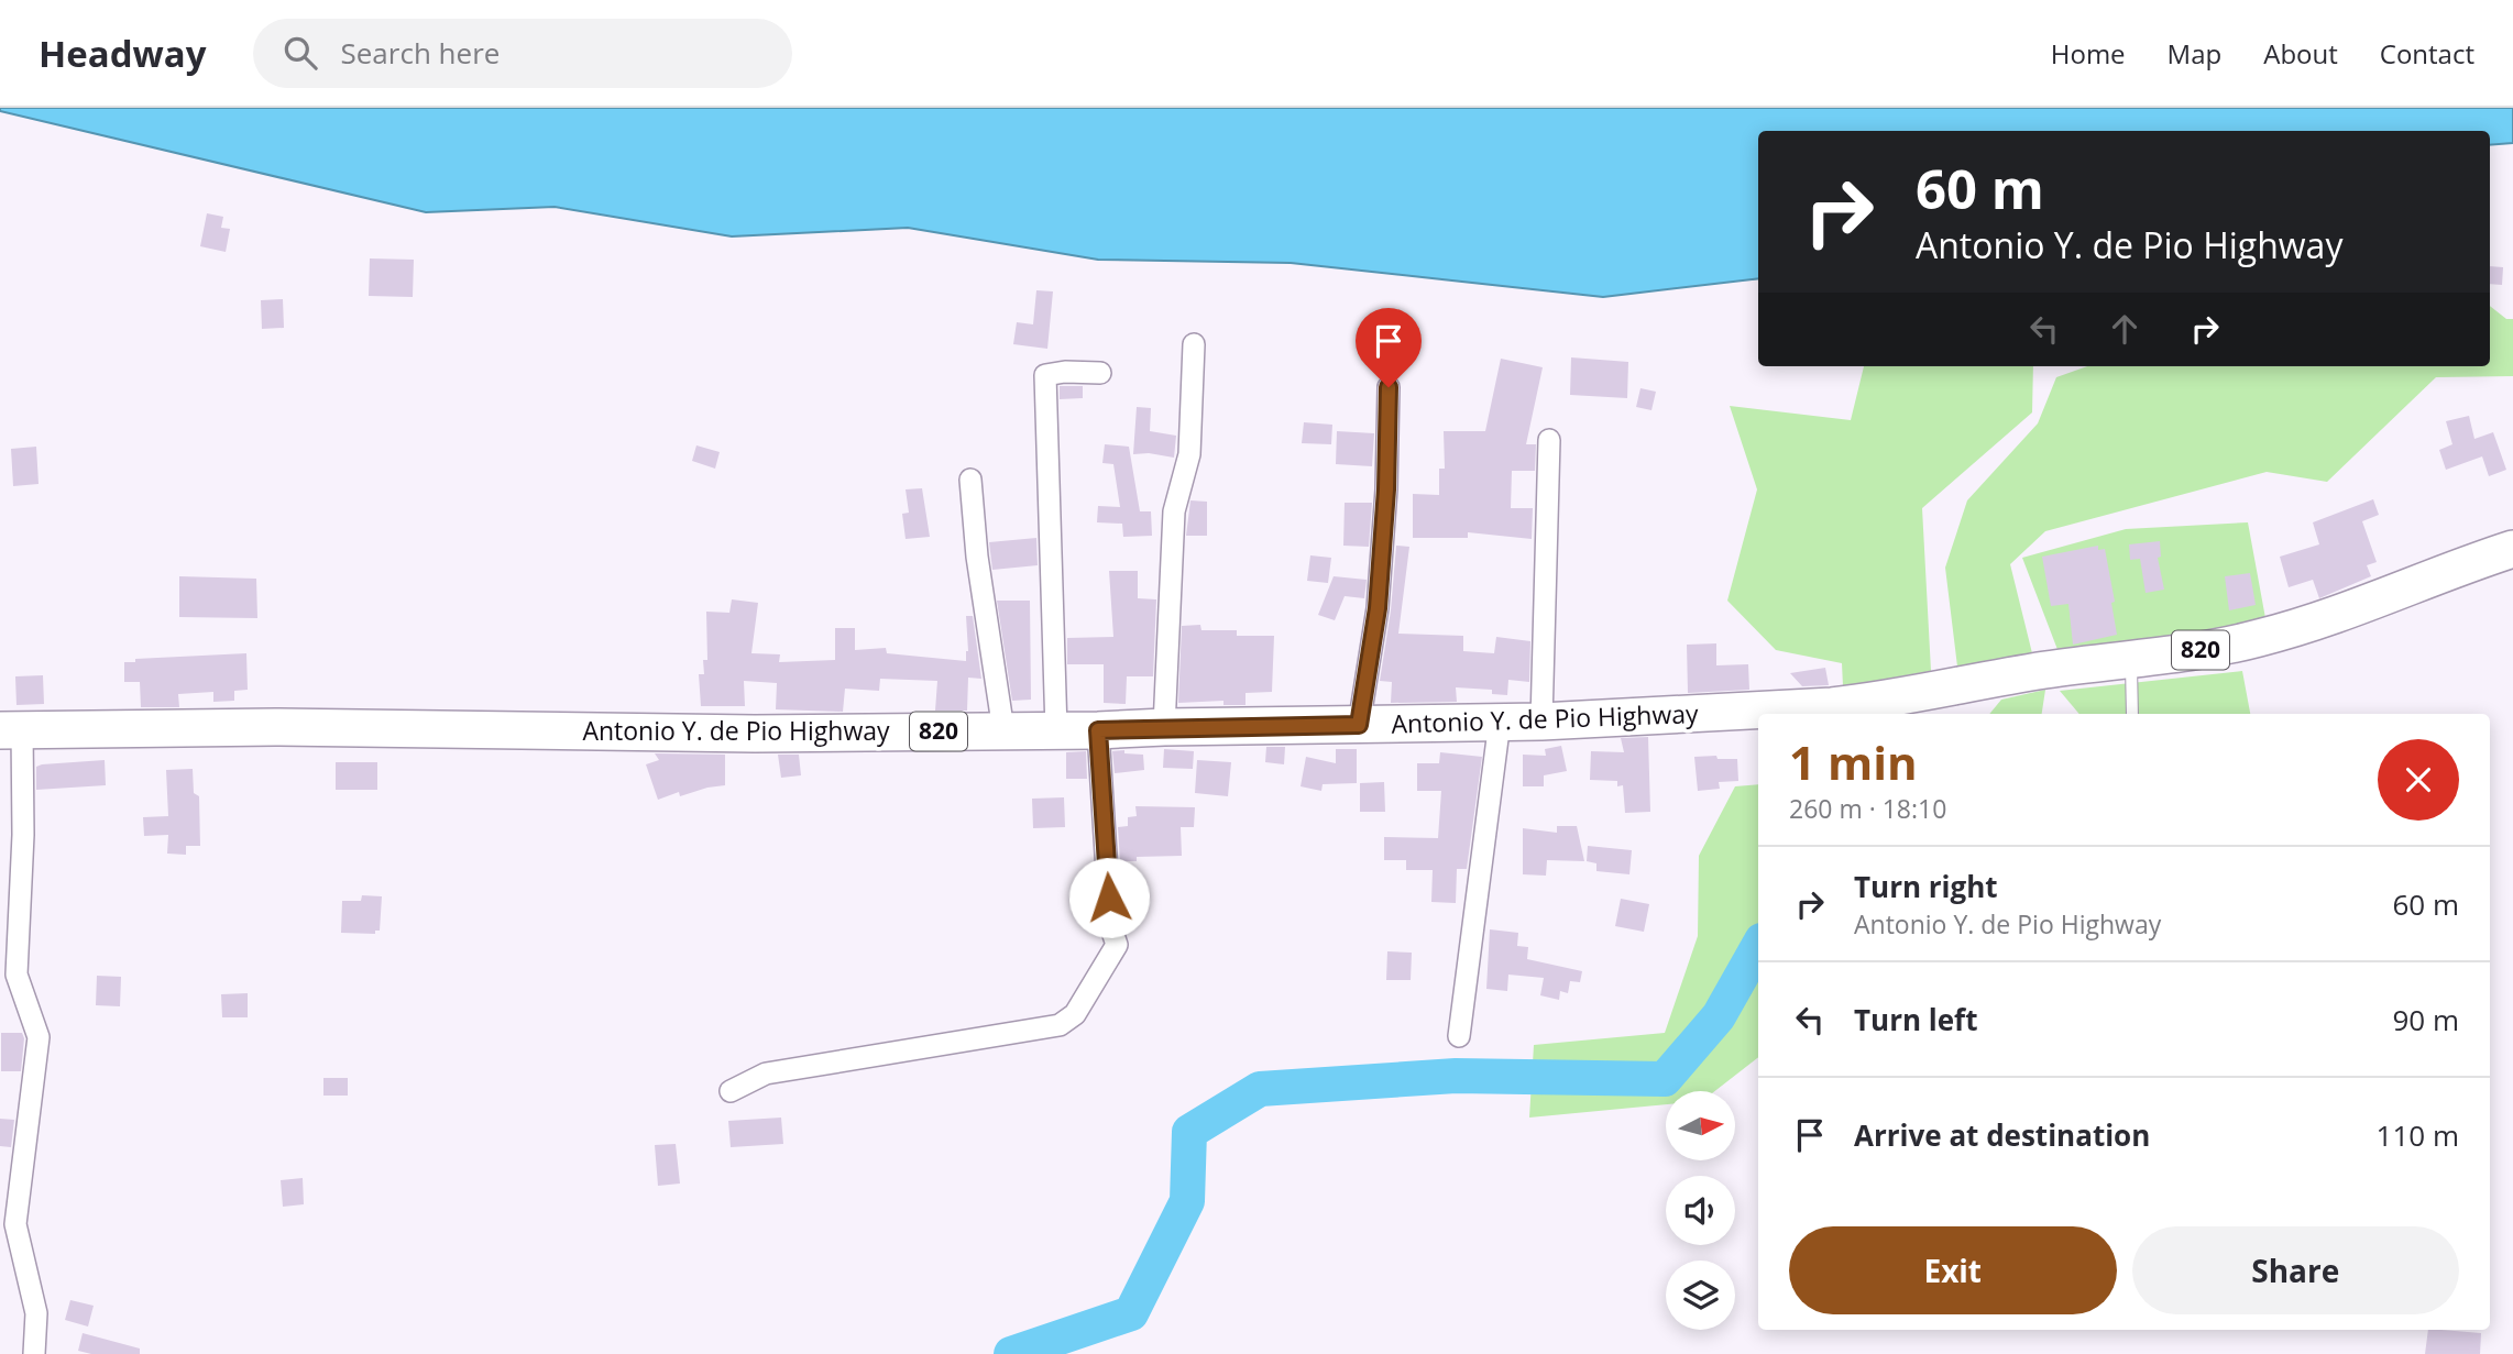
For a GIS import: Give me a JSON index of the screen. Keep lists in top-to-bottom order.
{
  "streets": {
    "highway": ["820", "Antonio Y. de Pio Highway"]
  },
  "north": "right",
  "page": {
    "header": "Headway",
    "search": "Search here",
    "nav": [
      "Home",
      "Map",
      "About",
      "Contact"
    ],
    "turn": ["60 m", "Antonio Y. de Pio Highway"],
    "heading": ["1 min", "260 m · 18:10"],
    "list": [
      {
        "name": "Turn right",
        "note": "Antonio Y. de Pio Highway",
        "value": "60 m"
      },
      {
        "name": "Turn left",
        "value": "90 m"
      },
      {
        "name": "Arrive at destination",
        "value": "110 m"
      }
    ],
    "buttons": ["Exit", "Share"]
  }
}
